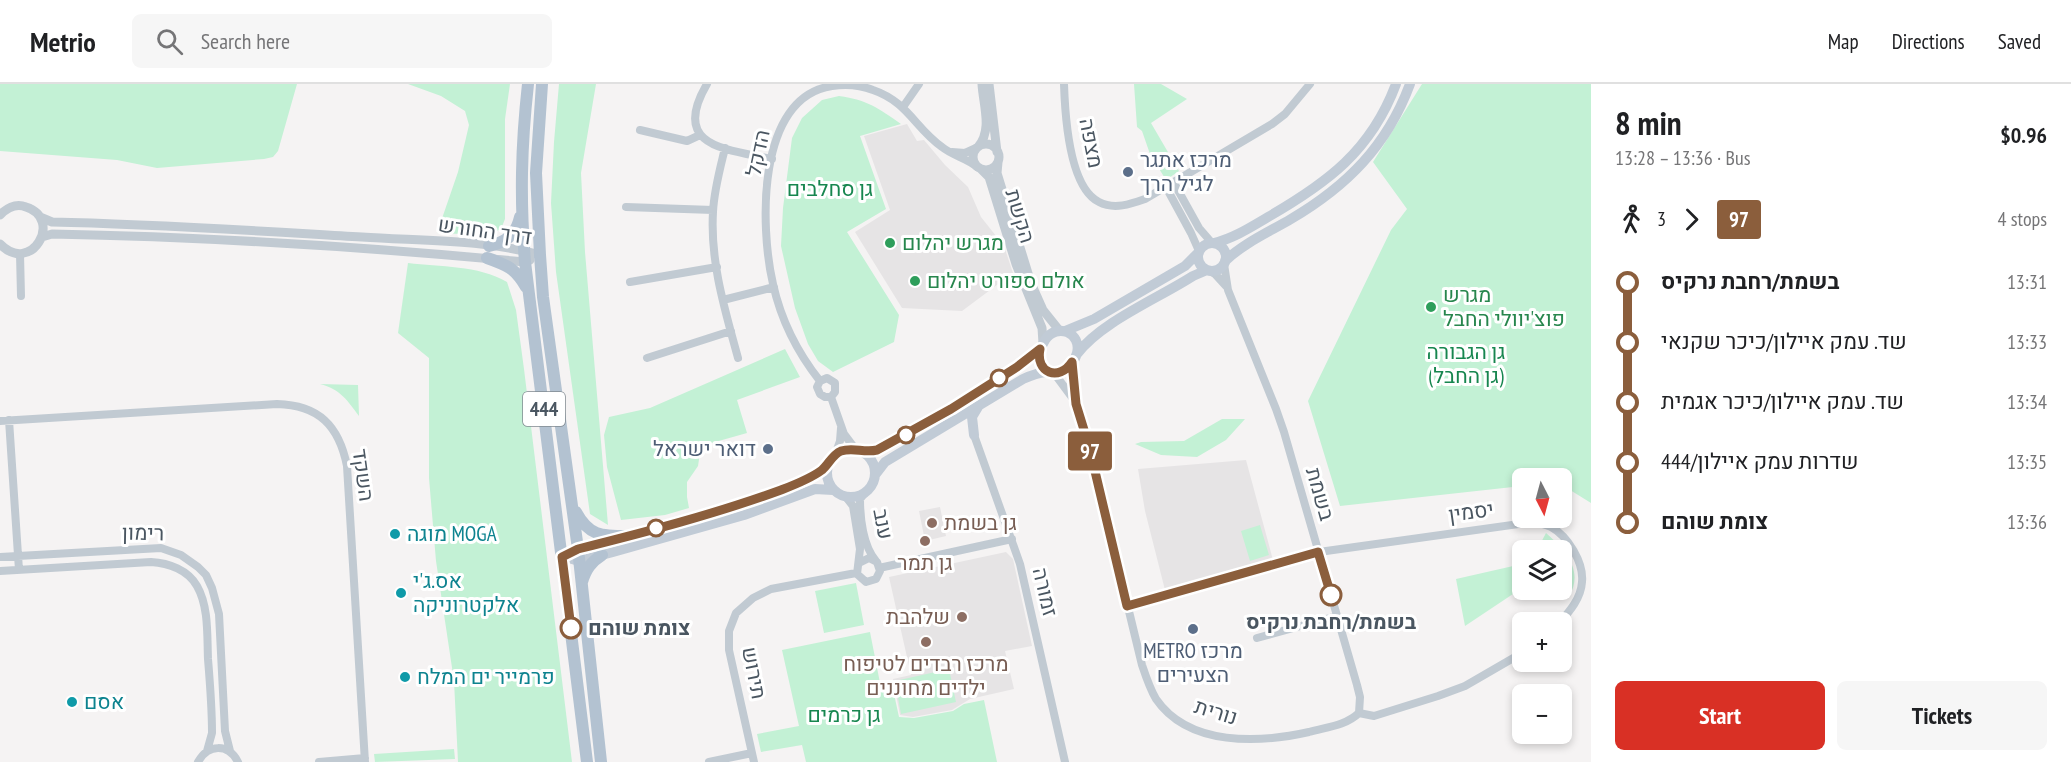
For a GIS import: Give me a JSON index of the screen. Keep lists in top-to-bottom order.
{
  "streets": {
    "main road": ["444"],
    "street": [
      "מצפה",
      "הדקל",
      "הקשת",
      "דרך החורש",
      "השקד",
      "בשמת",
      "יסמין",
      "ענב",
      "רימון",
      "זמורה",
      "תירוש",
      "נורית"
    ]
  },
  "crossings": [
    ["הדקל", "הקשת"],
    ["הקשת", "נורית"],
    ["דרך החורש", "444"],
    ["בשמת", "יסמין"],
    ["בשמת", "נורית"],
    ["יסמין", "נורית"],
    ["ענב", "תירוש"]
  ],
  "parks": ["גן סחלבים", "גן הגבורה (גן החבל)", "גן כרמים"],
  "places": [
    "מרכז אתגר לגיל הרך",
    "מגרש יהלום",
    "אולם ספורט יהלום",
    "מגרש פוצ'יוולי החבל",
    "דואר ישראל",
    "גן בשמת",
    "מוגה MOGA",
    "גן תמר",
    "אס.ג'י אלקטרוניקה",
    "בשמת/רחבת נרקיס",
    "שלהבת",
    "צומת שוהם",
    "METRO מרכז הצעירים",
    "מרכז רבדים לטיפוח ילדים מחוננים",
    "פרמייר ים המלח",
    "אסם"
  ],
  "lines": ["bus line 97"],
  "north": "bottom",
  "page": {
    "header": "Metrio",
    "search": "Search here",
    "nav": ["Map", "Directions", "Saved"],
    "on_map": "97",
    "heading": ["8 min", "13:28 – 13:36 · Bus", "$0.96"],
    "legs": ["3", "97", "4 stops"],
    "list": [
      {
        "name": "בשמת/רחבת נרקיס",
        "value": "13:31"
      },
      {
        "name": "שד. עמק איילון/כיכר שקנאי",
        "value": "13:33"
      },
      {
        "name": "שד. עמק איילון/כיכר אגמית",
        "value": "13:34"
      },
      {
        "name": "444/שדרות עמק איילון",
        "value": "13:35"
      },
      {
        "name": "צומת שוהם",
        "value": "13:36"
      }
    ],
    "map_buttons": ["+", "−"],
    "buttons": ["Start", "Tickets"]
  }
}
